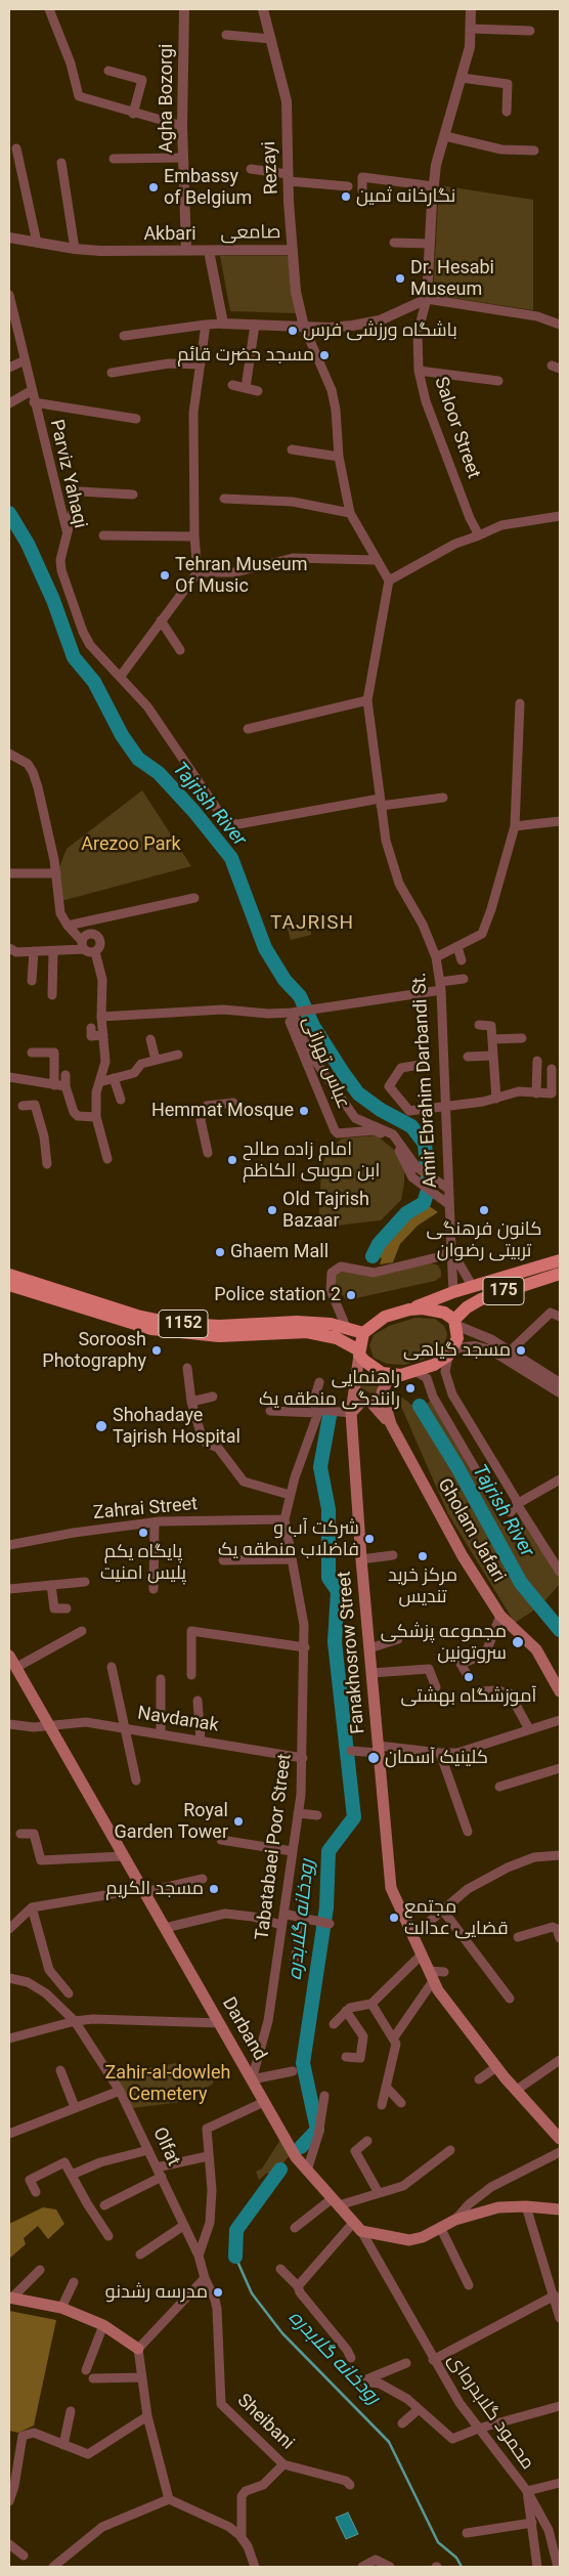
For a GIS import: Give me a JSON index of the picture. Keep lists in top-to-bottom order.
{
  "streets": {
    "main road": [
      "175",
      "1152",
      "Gholam Jafari",
      "Fanakhosrow Street",
      "Darband"
    ],
    "street": [
      "Agha Bozorgi",
      "Rezayi",
      "صامعی",
      "Akbari",
      "Saloor Street",
      "Parviz Yahaqi",
      "عباس تهرانی",
      "Amir Ebrahim Darbandi St.",
      "Zahrai Street",
      "Navdanak",
      "Tabatabaei Poor Street",
      "Olfat",
      "محمود گلابدره‌ای",
      "Sheibani"
    ]
  },
  "crossings": [
    ["Agha Bozorgi", "Akbari"],
    ["Rezayi", "صامعی"],
    ["صامعی", "Akbari"],
    ["Parviz Yahaqi", "Amir Ebrahim Darbandi St."],
    ["عباس تهرانی", "Amir Ebrahim Darbandi St."],
    ["Amir Ebrahim Darbandi St.", "175"],
    ["175", "1152"],
    ["175", "Gholam Jafari"],
    ["175", "Fanakhosrow Street"],
    ["1152", "Gholam Jafari"],
    ["1152", "Fanakhosrow Street"],
    ["Zahrai Street", "Tabatabaei Poor Street"],
    ["Gholam Jafari", "Fanakhosrow Street"],
    ["Navdanak", "Tabatabaei Poor Street"],
    ["Navdanak", "Darband"],
    ["Tabatabaei Poor Street", "Darband"],
    ["Darband", "محمود گلابدره‌ای"],
    ["Olfat", "Sheibani"]
  ],
  "districts": ["TAJRISH"],
  "water": ["Tajrish River", "رودخانه گلابدره"],
  "parks": ["Arezoo Park", "Zahir-al-dowleh Cemetery"],
  "places": [
    "Embassy of Belgium",
    "نگارخانه ثمین",
    "Dr. Hesabi Museum",
    "باشگاه ورزشی فرس",
    "مسجد حضرت قائم",
    "Tehran Museum Of Music",
    "Hemmat Mosque",
    "امام زاده صالح ابن موسى الكاظم",
    "Old Tajrish Bazaar",
    "کانون فرهنگی تربیتی رضوان",
    "Ghaem Mall",
    "Police station 2",
    "Soroosh Photography",
    "مسجد گیاهی",
    "راهنمایی رانندگی منطقه یک",
    "Shohadaye Tajrish Hospital",
    "پایگاه یکم پلیس امنیت",
    "شرکت آب و فاضلاب منطقه یک",
    "مرکز خرید تندیس",
    "مجموعه پزشکی سروتونین",
    "آموزشگاه بهشتی",
    "کلینیک آسمان",
    "Royal Garden Tower",
    "مسجد الکریم",
    "مجتمع قضایی عدالت",
    "مدرسه رشدنو"
  ]
}
